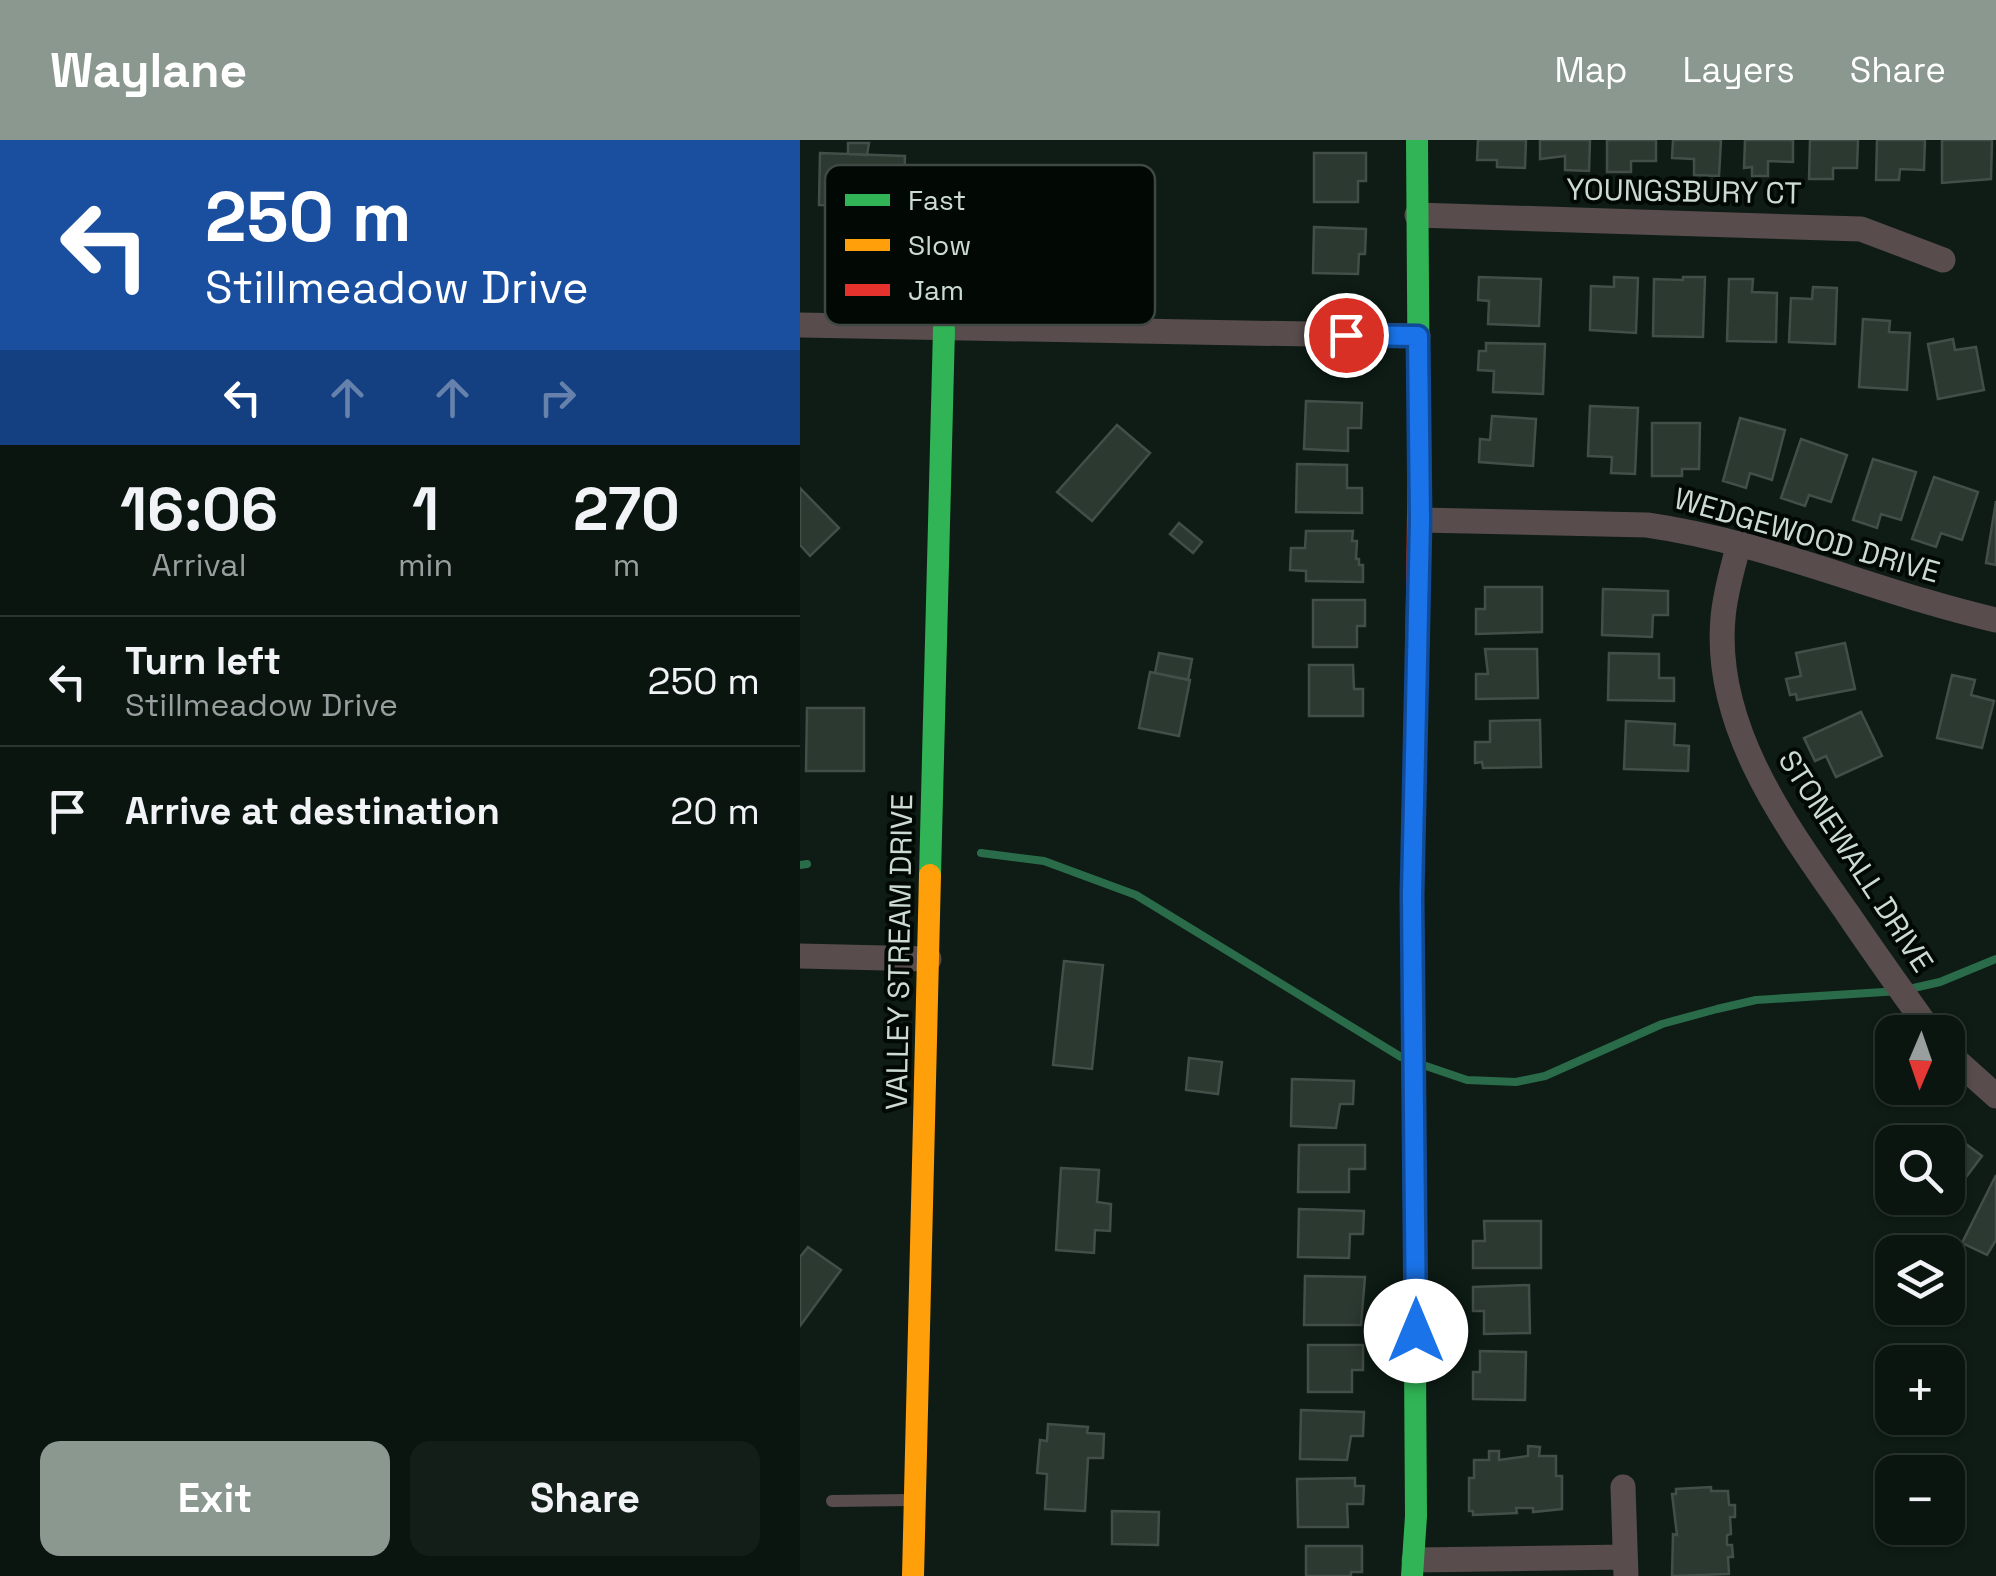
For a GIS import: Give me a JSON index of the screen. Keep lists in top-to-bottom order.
{
  "streets": {
    "street": [
      "YOUNGSBURY CT",
      "WEDGEWOOD DRIVE",
      "STONEWALL DRIVE",
      "VALLEY STREAM DRIVE"
    ]
  },
  "crossings": [
    ["WEDGEWOOD DRIVE", "STONEWALL DRIVE"]
  ],
  "legend": ["Fast", "Slow", "Jam"],
  "north": "bottom",
  "page": {
    "header": "Waylane",
    "nav": ["Map", "Layers", "Share"],
    "turn": ["250 m", "Stillmeadow Drive"],
    "eta": [
      "16:06",
      "Arrival",
      "1",
      "min",
      "270",
      "m"
    ],
    "list": [
      {
        "name": "Turn left",
        "note": "Stillmeadow Drive",
        "value": "250 m"
      },
      {
        "name": "Arrive at destination",
        "value": "20 m"
      }
    ],
    "map_buttons": ["+", "−"],
    "buttons": ["Exit", "Share"]
  }
}
